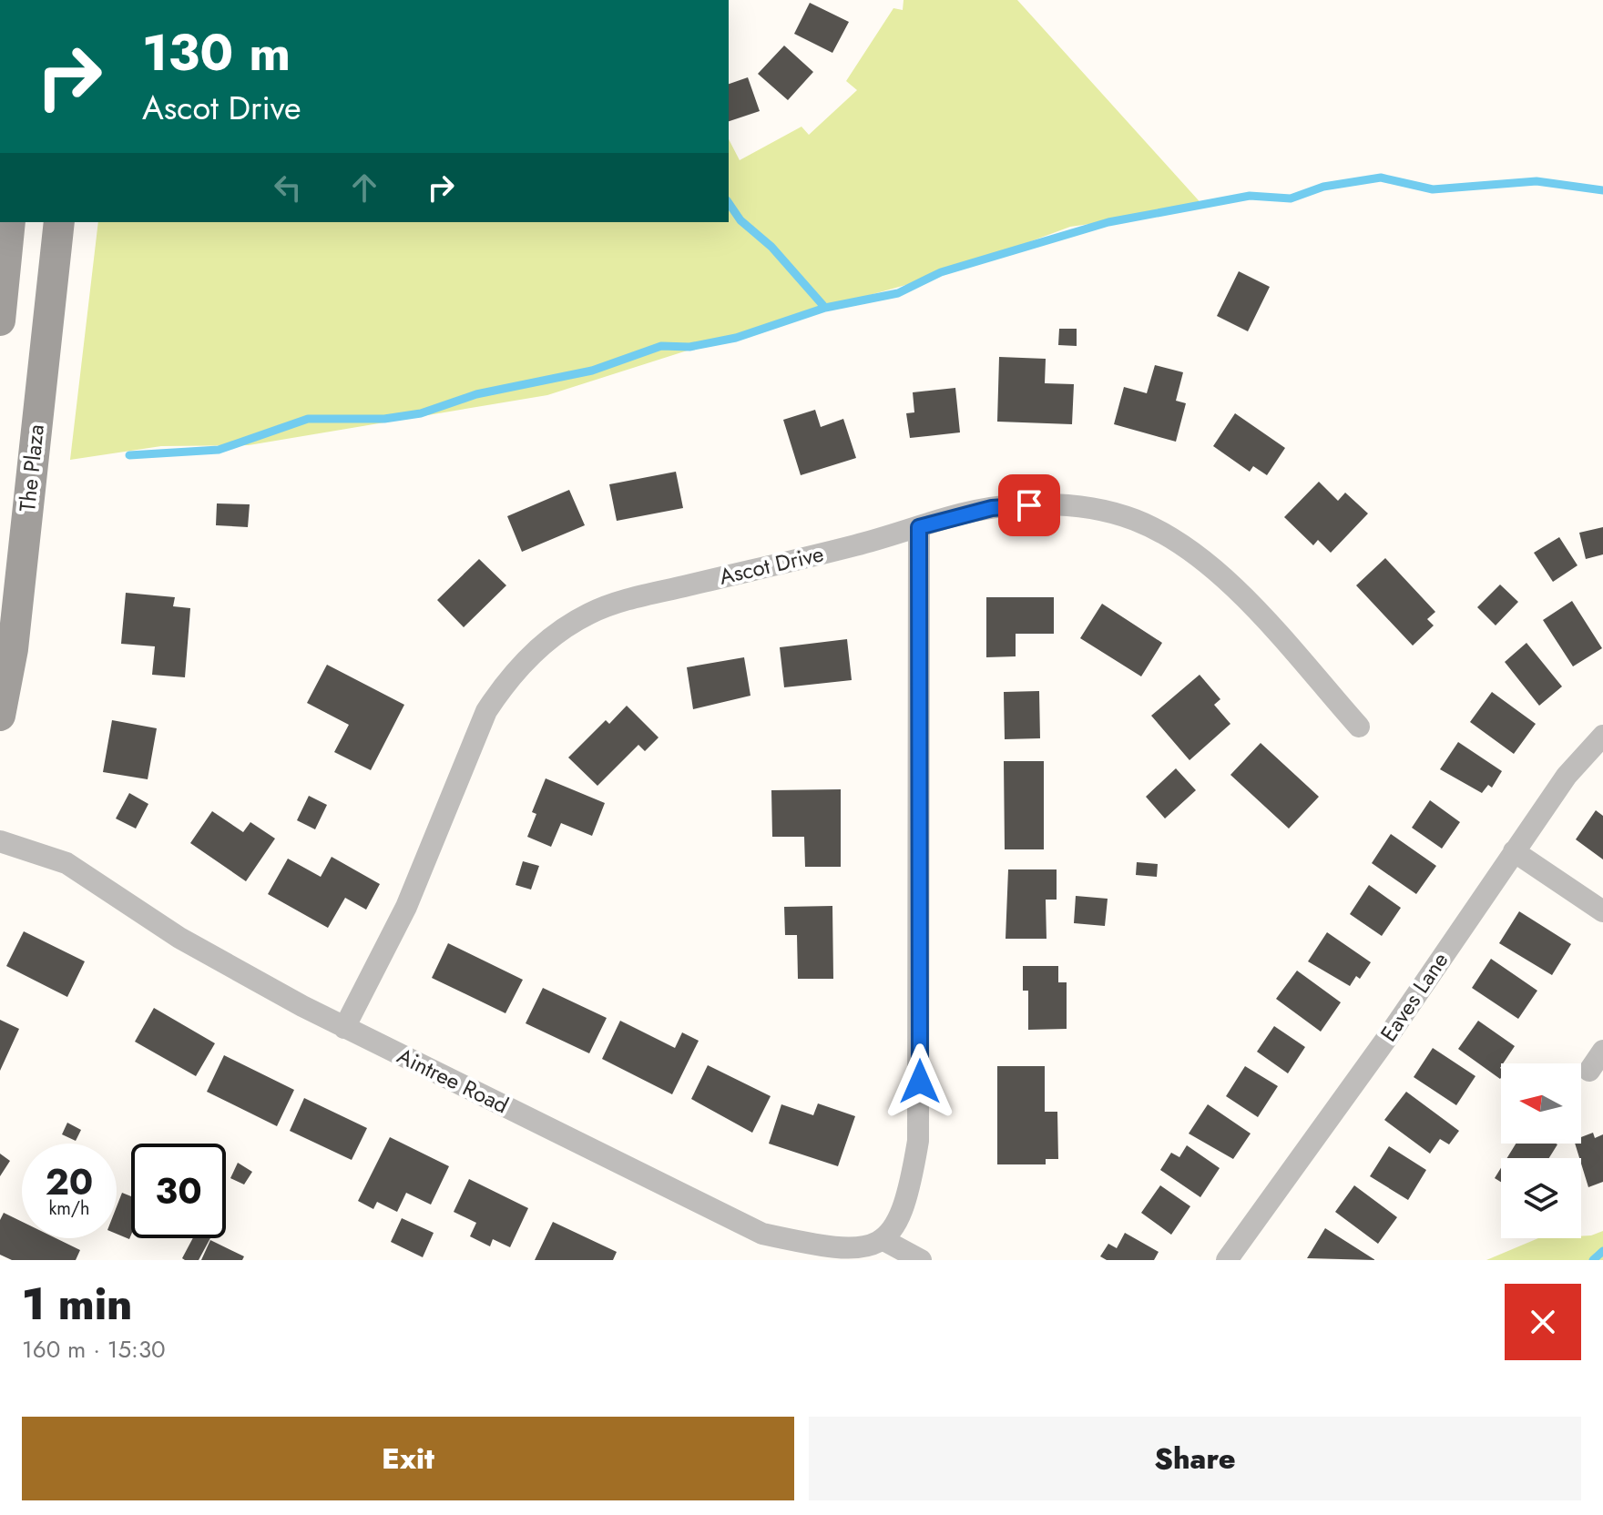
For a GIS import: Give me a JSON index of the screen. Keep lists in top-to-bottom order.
{
  "streets": {
    "main road": ["The Plaza"],
    "street": ["Ascot Drive", "Eaves Lane", "Aintree Road"]
  },
  "crossings": [
    ["Ascot Drive", "Aintree Road"]
  ],
  "north": "left",
  "page": {
    "turn": ["130 m", "Ascot Drive"],
    "speed": "20 km/h",
    "limit": "30",
    "heading": ["1 min", "160 m · 15:30"],
    "buttons": ["Exit", "Share"]
  }
}
